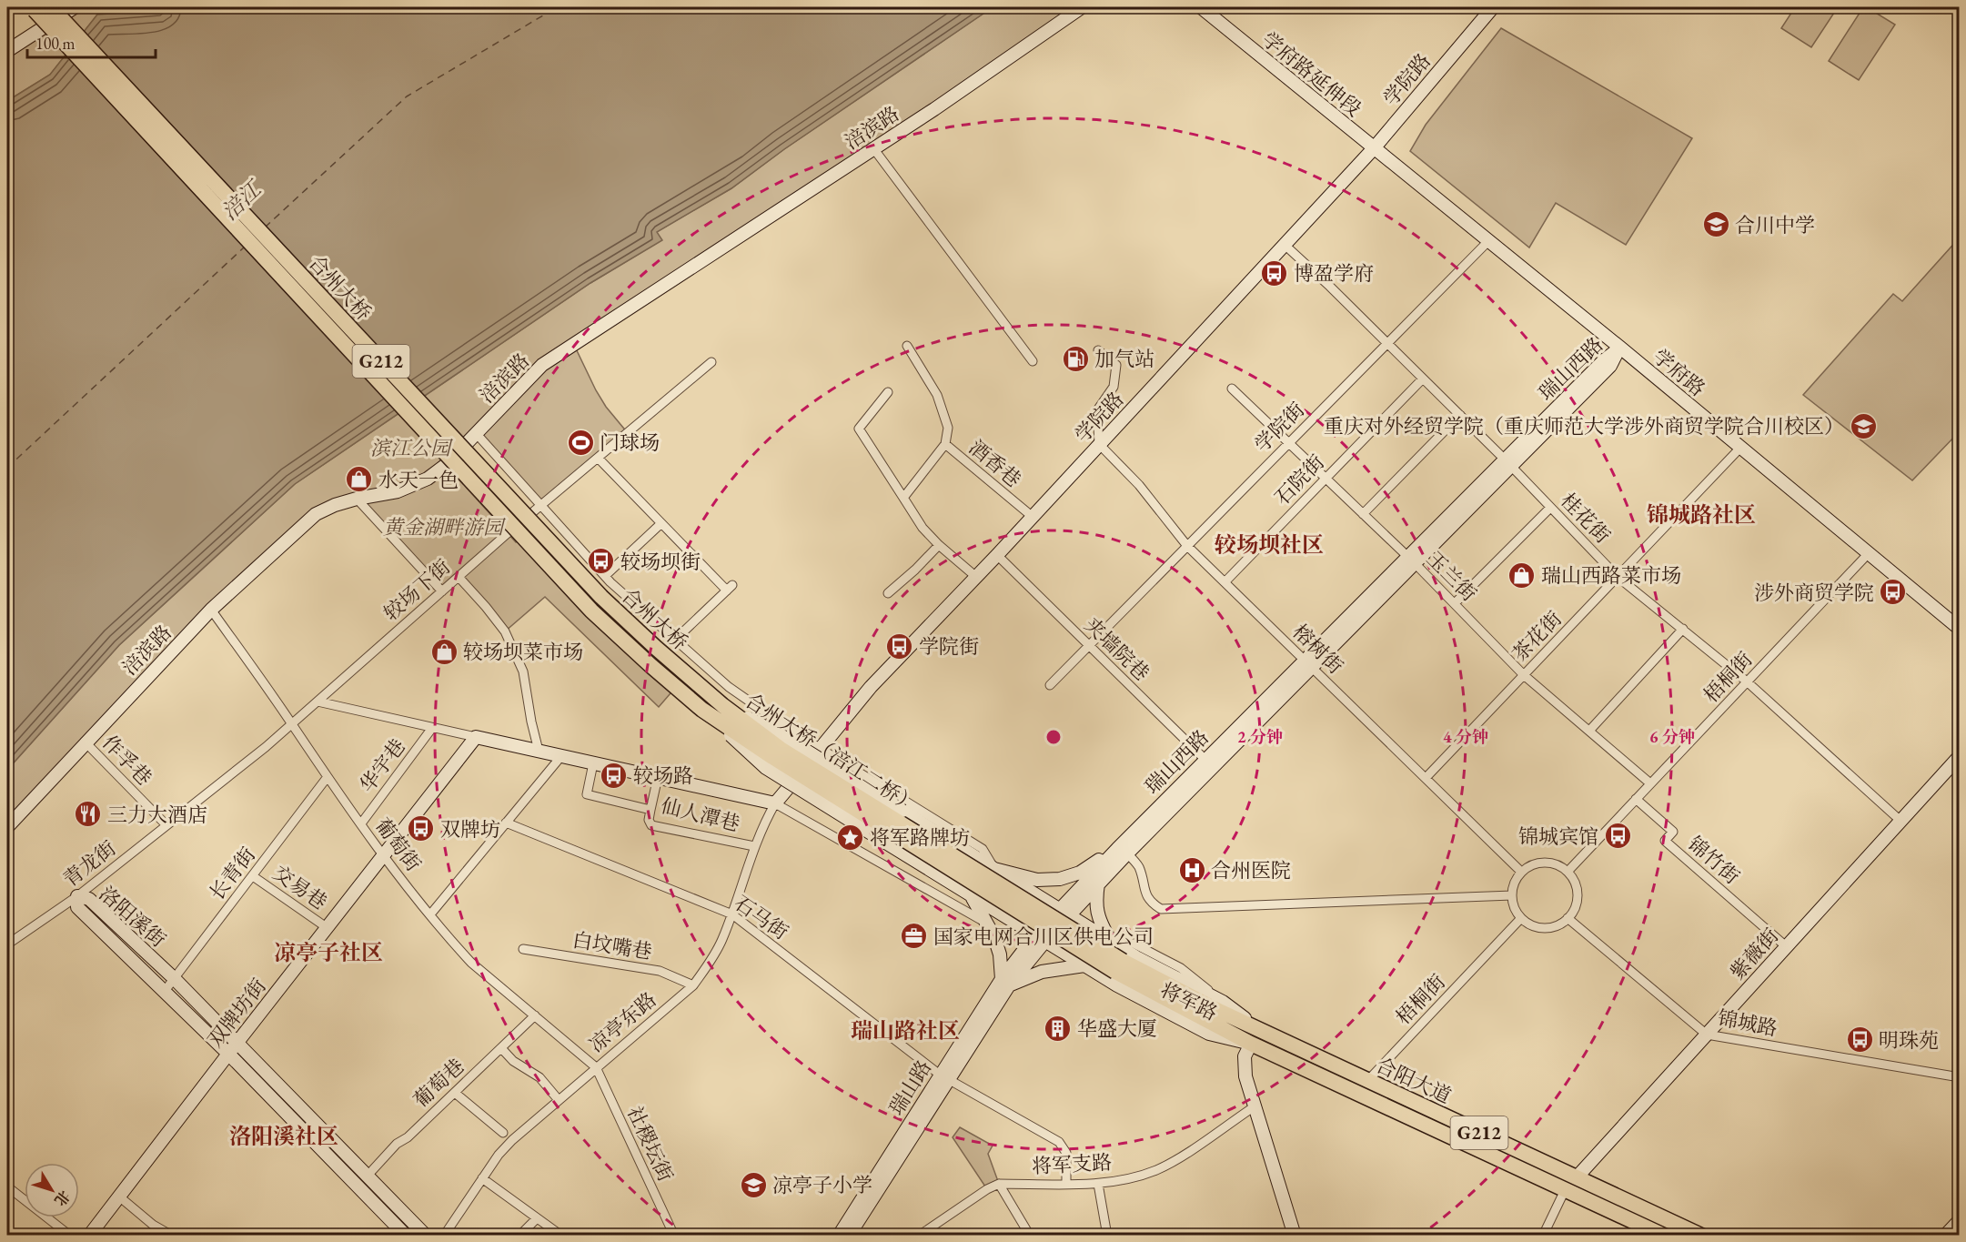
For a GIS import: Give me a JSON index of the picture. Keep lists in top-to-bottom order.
{
  "streets": {
    "highway": [
      "合州大桥",
      "G212",
      "合州大桥（涪江二桥）",
      "合阳大道"
    ],
    "main road": [
      "学府路延伸段",
      "学院路",
      "涪滨路",
      "瑞山西路",
      "学府路",
      "洛阳溪街",
      "紫薇街",
      "将军路",
      "双牌坊街",
      "瑞山路"
    ],
    "street": [
      "学院街",
      "酒香巷",
      "石院街",
      "桂花街",
      "玉兰街",
      "较场下街",
      "茶花街",
      "夹墙院巷",
      "榕树街",
      "梧桐街",
      "作孚巷",
      "华宇巷",
      "仙人潭巷",
      "葡萄街",
      "锦竹街",
      "青龙街",
      "长青街",
      "交易巷",
      "石马街",
      "白坟嘴巷",
      "凉亭东路",
      "锦城路",
      "葡萄巷",
      "社稷坛街",
      "将军支路"
    ]
  },
  "crossings": [
    ["学府路延伸段", "学院路"],
    ["学府路延伸段", "学府路"],
    ["学院路", "学府路"],
    ["学院路", "酒香巷"],
    ["学院路", "桂花街"],
    ["学院路", "夹墙院巷"],
    ["学院路", "榕树街"],
    ["学院路", "凉亭东路"],
    ["涪滨路", "作孚巷"],
    ["涪滨路", "葡萄街"],
    ["合州大桥", "合州大桥（涪江二桥）"],
    ["合州大桥", "将军路"],
    ["瑞山西路", "学府路"],
    ["瑞山西路", "桂花街"],
    ["瑞山西路", "玉兰街"],
    ["瑞山西路", "夹墙院巷"],
    ["瑞山西路", "榕树街"],
    ["瑞山西路", "将军路"],
    ["瑞山西路", "瑞山路"],
    ["学府路", "学院街"],
    ["学府路", "茶花街"],
    ["学府路", "梧桐街"],
    ["学院街", "桂花街"],
    ["学院街", "玉兰街"],
    ["学院街", "夹墙院巷"],
    ["学院街", "榕树街"],
    ["石院街", "桂花街"],
    ["石院街", "玉兰街"],
    ["石院街", "榕树街"],
    ["桂花街", "茶花街"],
    ["桂花街", "梧桐街"],
    ["桂花街", "紫薇街"],
    ["玉兰街", "茶花街"],
    ["玉兰街", "梧桐街"],
    ["较场下街", "青龙街"],
    ["茶花街", "榕树街"],
    ["榕树街", "梧桐街"],
    ["榕树街", "锦城路"],
    ["梧桐街", "锦竹街"],
    ["梧桐街", "锦城路"],
    ["梧桐街", "合阳大道"],
    ["合州大桥（涪江二桥）", "将军路"],
    ["合州大桥（涪江二桥）", "合阳大道"],
    ["作孚巷", "青龙街"],
    ["华宇巷", "葡萄街"],
    ["仙人潭巷", "凉亭东路"],
    ["葡萄街", "青龙街"],
    ["葡萄街", "长青街"],
    ["葡萄街", "双牌坊街"],
    ["葡萄街", "凉亭东路"],
    ["葡萄街", "葡萄巷"],
    ["葡萄街", "社稷坛街"],
    ["锦竹街", "紫薇街"],
    ["青龙街", "洛阳溪街"],
    ["长青街", "交易巷"],
    ["长青街", "洛阳溪街"],
    ["交易巷", "双牌坊街"],
    ["洛阳溪街", "双牌坊街"],
    ["洛阳溪街", "葡萄巷"],
    ["石马街", "凉亭东路"],
    ["石马街", "瑞山路"],
    ["石马街", "将军支路"],
    ["白坟嘴巷", "凉亭东路"],
    ["紫薇街", "锦城路"],
    ["紫薇街", "合阳大道"],
    ["将军路", "合阳大道"],
    ["将军路", "瑞山路"],
    ["凉亭东路", "社稷坛街"]
  ],
  "districts": [
    "锦城路社区",
    "较场坝社区",
    "凉亭子社区",
    "瑞山路社区",
    "洛阳溪社区"
  ],
  "water": ["涪江"],
  "parks": ["滨江公园", "黄金湖畔游园"],
  "places": {
    "school or university": ["合川中学", "重庆对外经贸学院（重庆师范大学涉外商贸学院合川校区）", "凉亭子小学"],
    "bus stop": [
      "博盈学府",
      "较场坝街",
      "涉外商贸学院",
      "学院街",
      "较场路",
      "双牌坊",
      "锦城宾馆",
      "明珠苑"
    ],
    "fuel station": ["加气站"],
    "sports": ["门球场"],
    "shop": ["水天一色", "瑞山西路菜市场", "较场坝菜市场"],
    "restaurant": ["三力大酒店"],
    "place": ["将军路牌坊"],
    "hospital": ["合州医院"],
    "office": ["国家电网合川区供电公司"],
    "building": ["华盛大厦"]
  },
  "scale_bar": "100 m",
  "north": "bottom right",
  "rings": ["2 分钟", "4 分钟", "6 分钟"]
}
